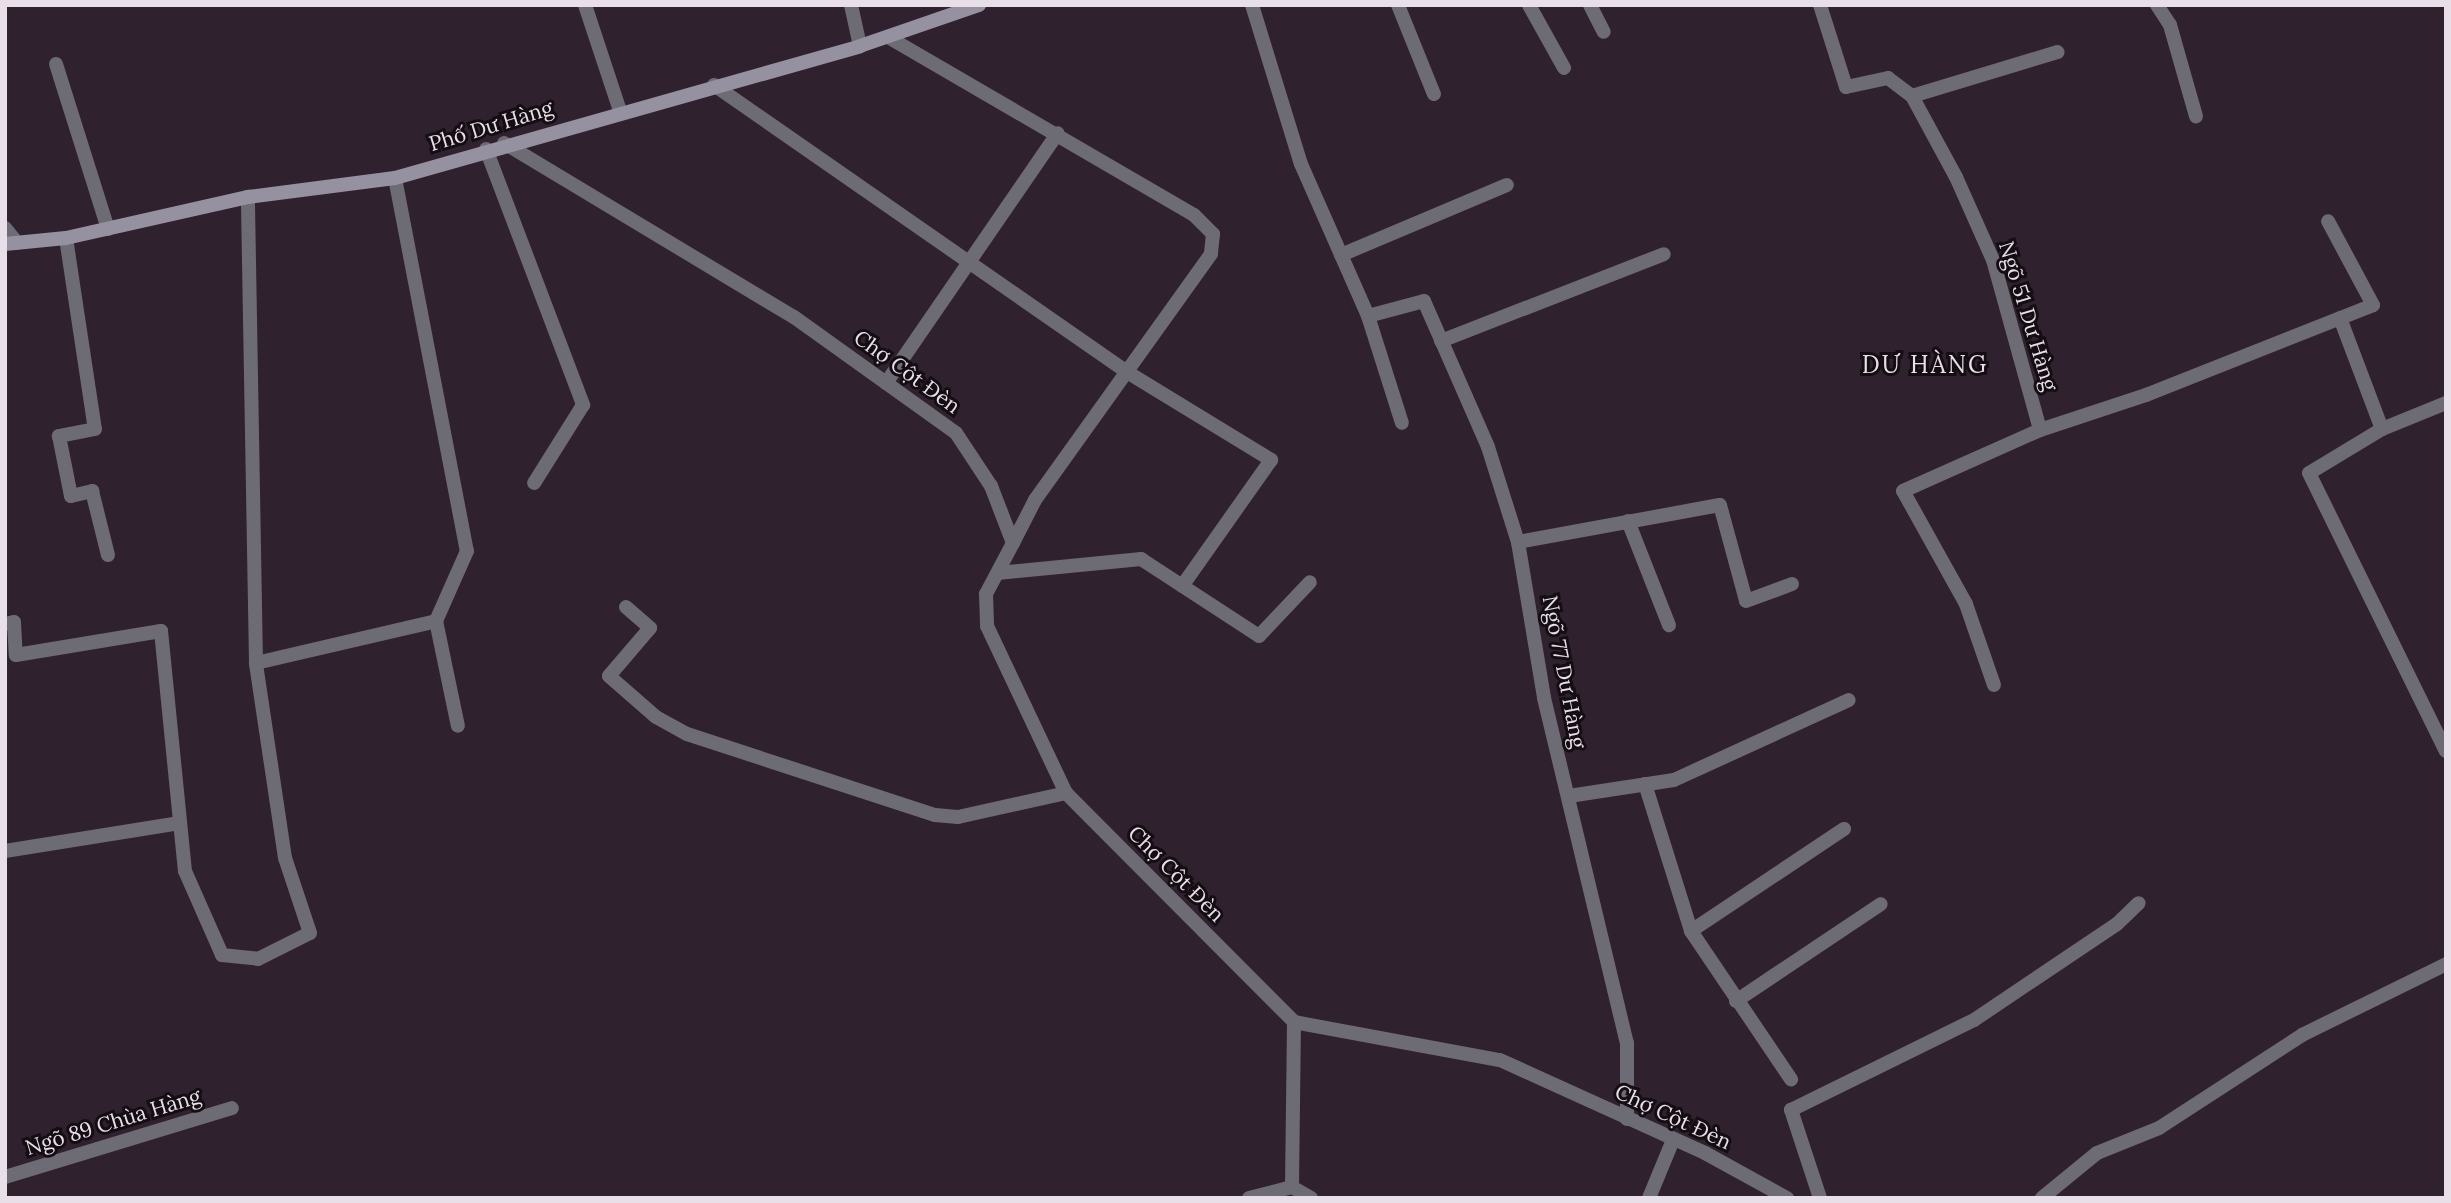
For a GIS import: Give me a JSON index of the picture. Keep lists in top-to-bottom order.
{
  "streets": {
    "street": ["Phố Dư Hàng"],
    "lane": [
      "Ngõ 51 Dư Hàng",
      "Chợ Cột Đèn",
      "Ngõ 77 Dư Hàng",
      "Ngõ 89 Chùa Hàng"
    ]
  },
  "crossings": [
    ["Phố Dư Hàng", "Chợ Cột Đèn"],
    ["Chợ Cột Đèn", "Ngõ 77 Dư Hàng"]
  ],
  "districts": ["DƯ HÀNG"]
}
